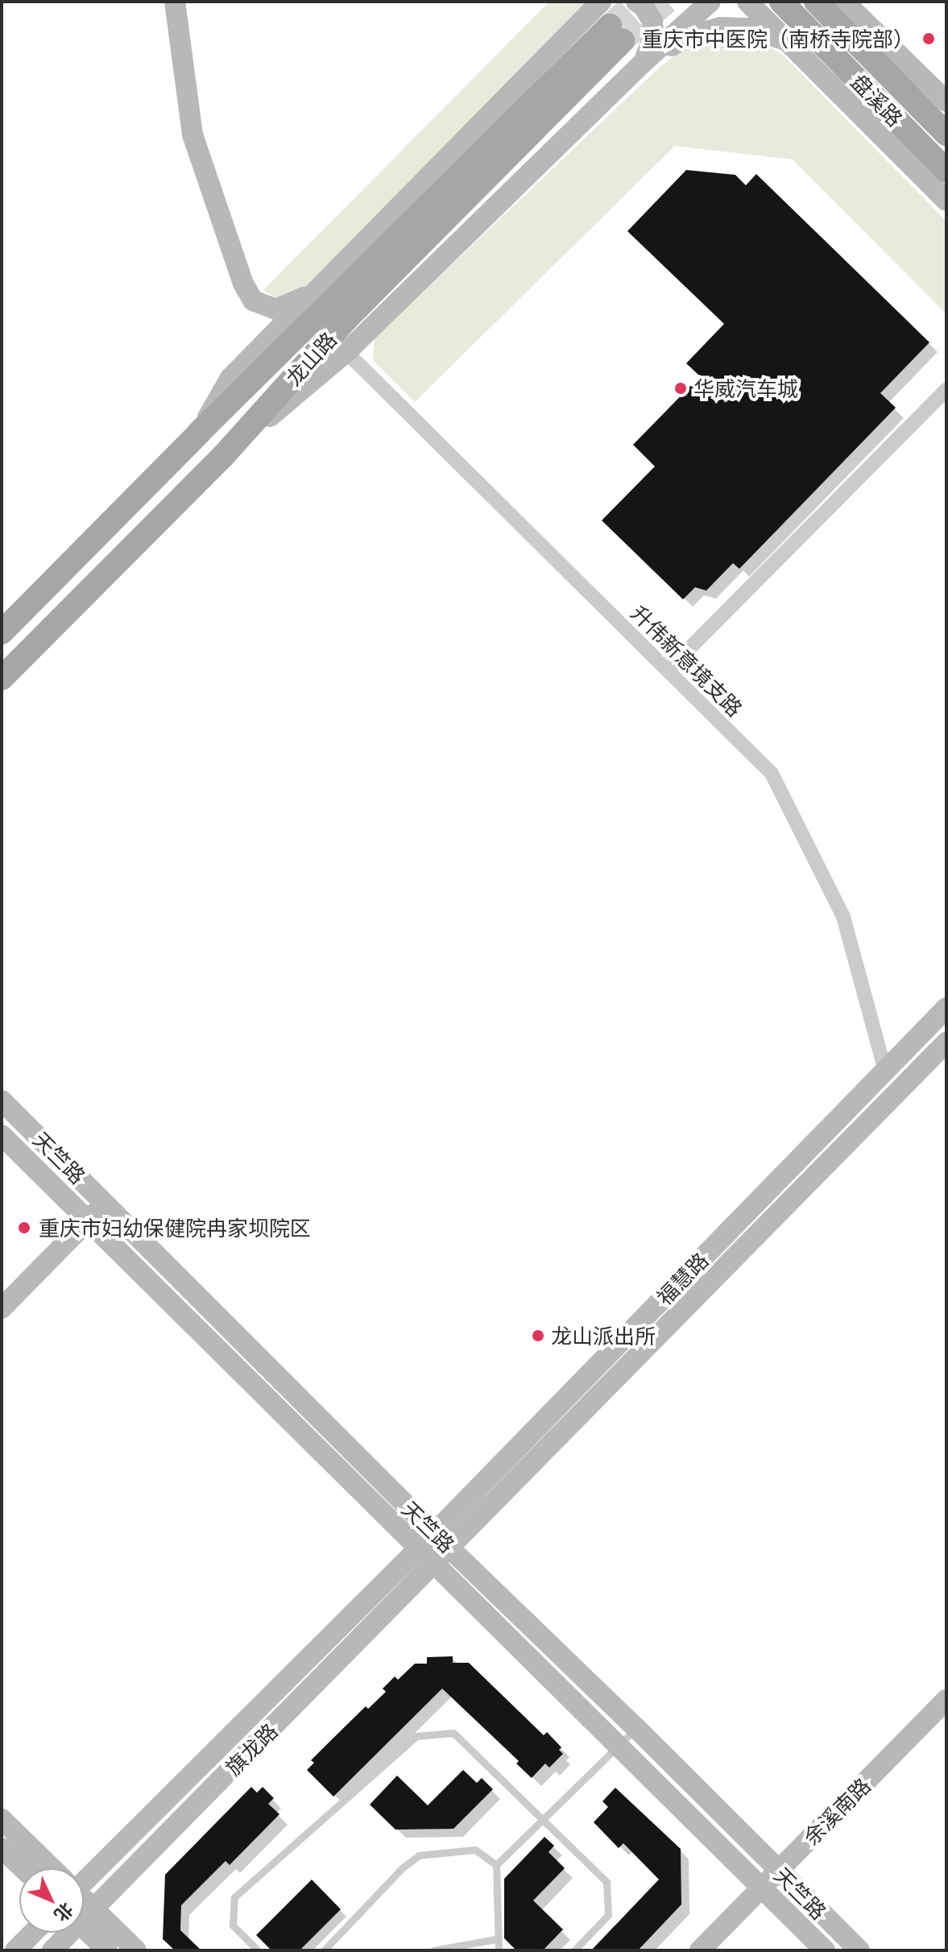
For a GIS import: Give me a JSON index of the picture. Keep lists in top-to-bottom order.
{
  "streets": {
    "main road": [
      "盘溪路",
      "龙山路",
      "天竺路",
      "福慧路",
      "旗龙路",
      "余溪南路"
    ],
    "street": ["升伟新意境支路"]
  },
  "crossings": [
    ["升伟新意境支路", "福慧路"],
    ["天竺路", "福慧路"],
    ["天竺路", "旗龙路"],
    ["天竺路", "余溪南路"],
    ["福慧路", "旗龙路"]
  ],
  "places": [
    "重庆市中医院（南桥寺院部）",
    "华威汽车城",
    "重庆市妇幼保健院冉家坝院区",
    "龙山派出所"
  ],
  "north": "bottom right"
}
